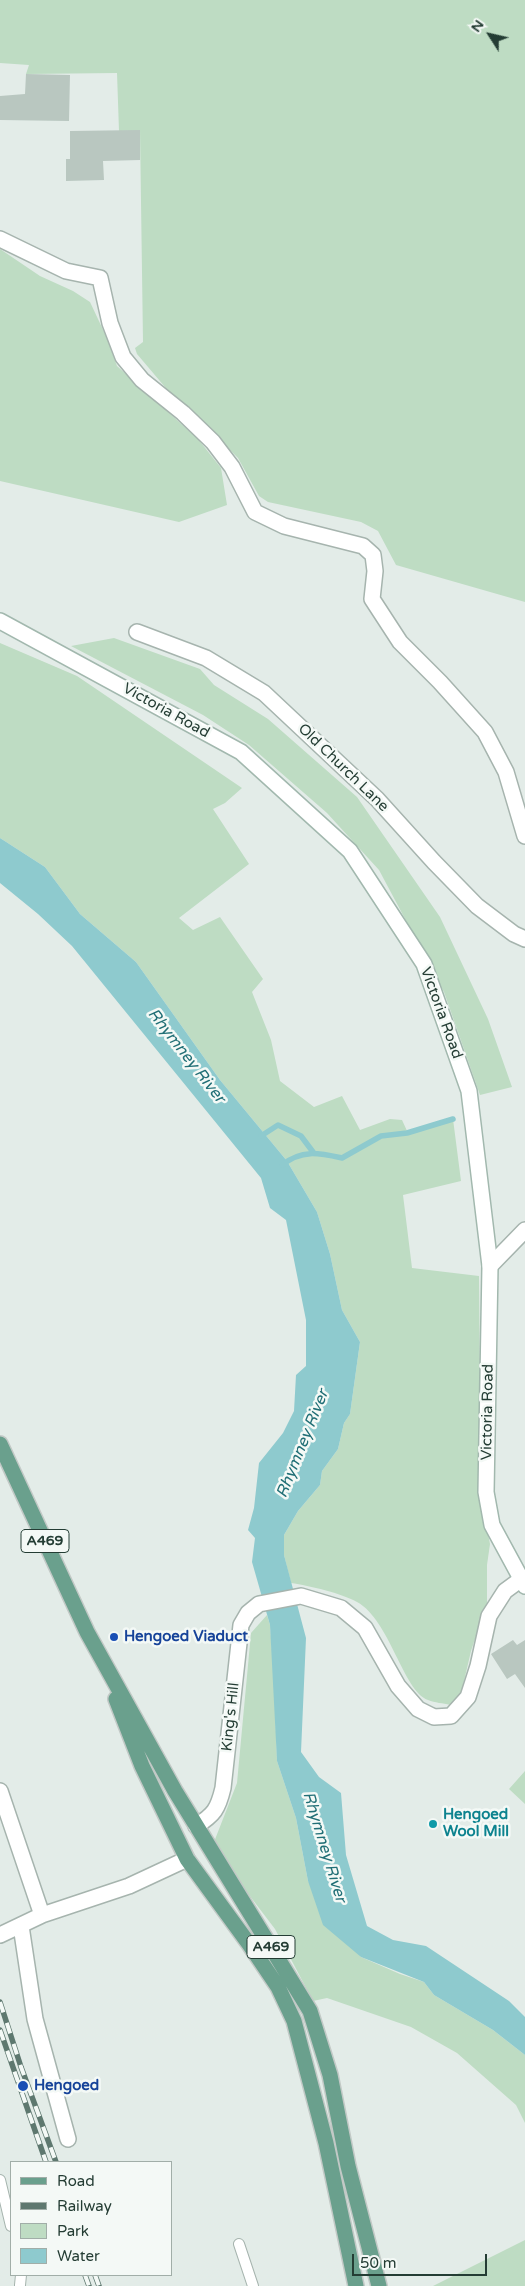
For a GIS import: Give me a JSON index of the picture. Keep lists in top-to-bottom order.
{
  "streets": {
    "main road": ["A469"],
    "street": ["Victoria Road", "Old Church Lane", "King's Hill"]
  },
  "crossings": [
    ["Victoria Road", "King's Hill"],
    ["A469", "King's Hill"]
  ],
  "water": ["Rhymney River"],
  "places": ["Hengoed Viaduct", "Hengoed Wool Mill", "Hengoed"],
  "legend": [
    "Road",
    "Railway",
    "Park",
    "Water"
  ],
  "scale_bar": "50 m",
  "north": "top left"
}
